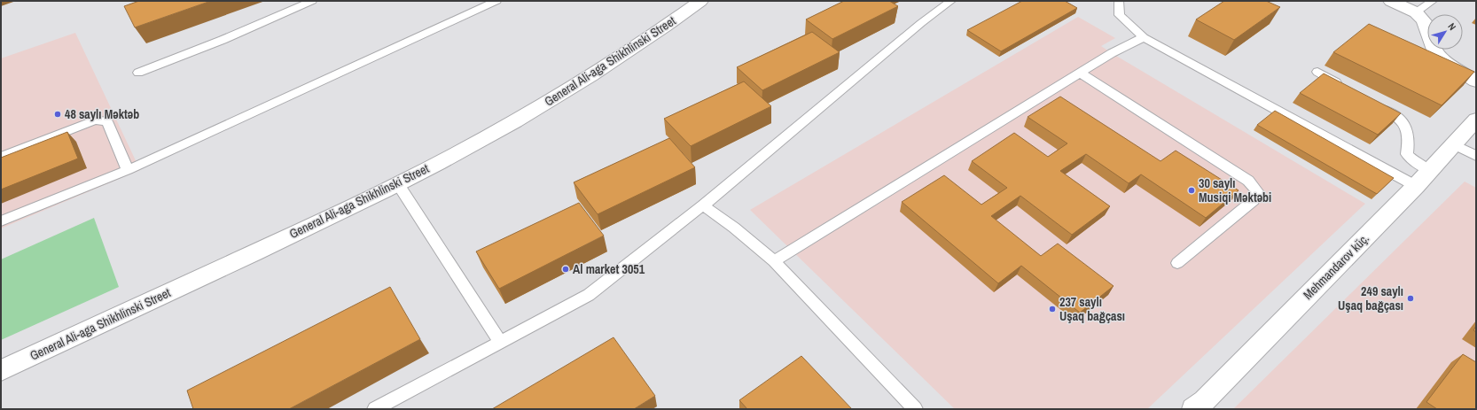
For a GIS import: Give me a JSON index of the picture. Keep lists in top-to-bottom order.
{
  "streets": {
    "main road": ["General Ali-aga Shikhlinski Street", "Mehmandarov küç."]
  },
  "places": [
    "48 saylı Məktəb",
    "30 saylı Musiqi Məktəbi",
    "Al market 3051",
    "249 saylı Uşaq bağçası",
    "237 saylı Uşaq bağçası"
  ],
  "north": "top right"
}
